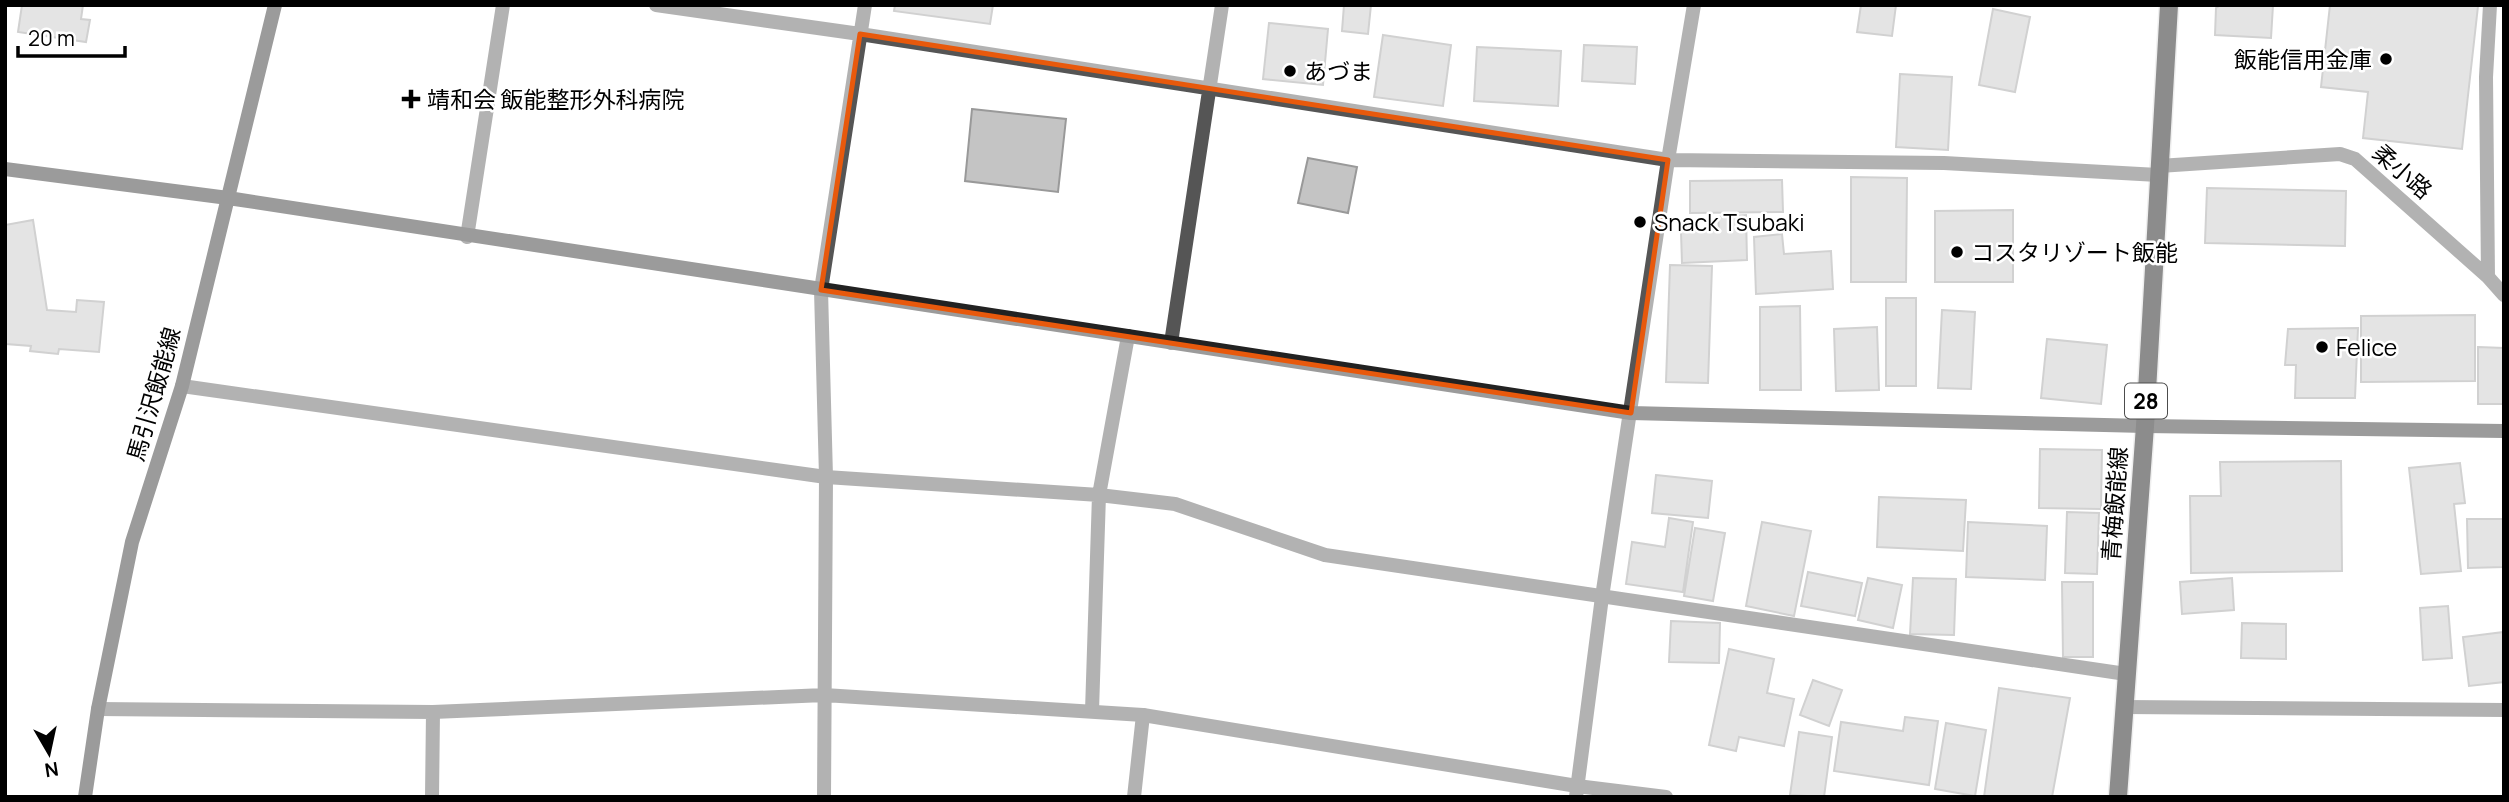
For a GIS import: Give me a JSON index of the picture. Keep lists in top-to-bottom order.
{
  "streets": {
    "main road": ["28", "青梅飯能線"],
    "street": ["柔小路", "馬引沢飯能線"]
  },
  "crossings": [
    ["柔小路", "青梅飯能線"]
  ],
  "places": {
    "other": [
      "飯能信用金庫",
      "あづま",
      "Snack Tsubaki",
      "コスタリゾート飯能",
      "Felice"
    ],
    "health": ["靖和会 飯能整形外科病院"]
  },
  "scale_bar": "20 m",
  "north": "bottom"
}
